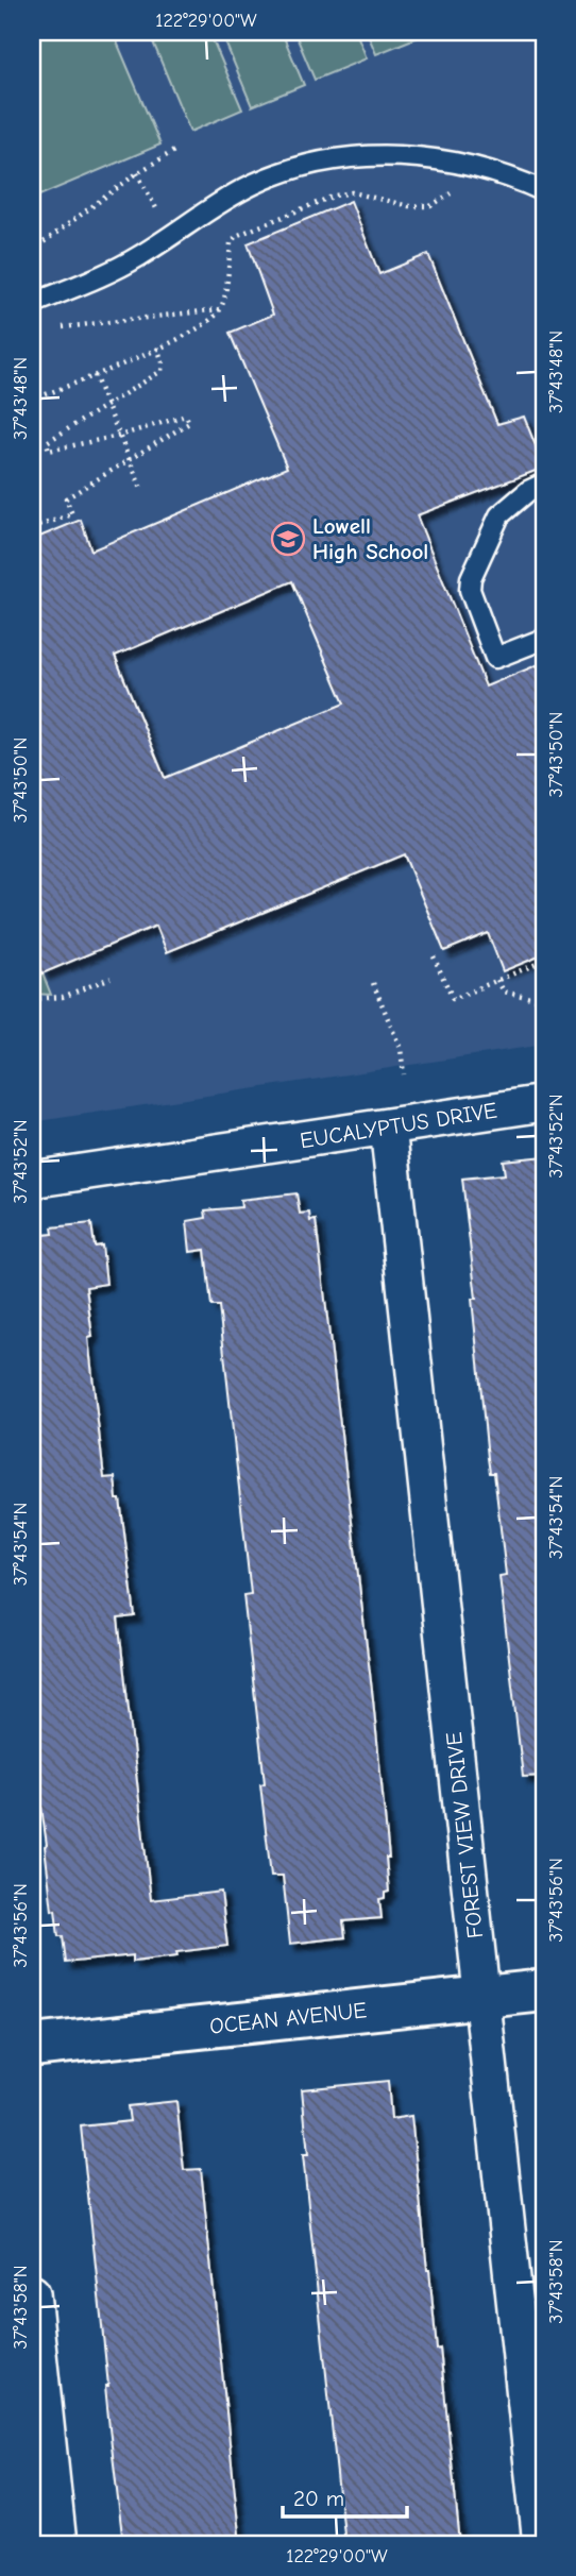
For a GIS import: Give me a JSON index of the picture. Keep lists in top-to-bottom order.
{
  "streets": {
    "street": ["EUCALYPTUS DRIVE", "FOREST VIEW DRIVE", "OCEAN AVENUE"]
  },
  "crossings": [
    ["EUCALYPTUS DRIVE", "FOREST VIEW DRIVE"],
    ["FOREST VIEW DRIVE", "OCEAN AVENUE"]
  ],
  "places": {
    "school or university": ["Lowell High School"]
  },
  "scale_bar": "20 m",
  "coordinates": [
    "122°29'00\"W",
    "37°43'48\"N",
    "37°43'50\"N",
    "37°43'52\"N",
    "37°43'54\"N",
    "37°43'56\"N",
    "37°43'58\"N"
  ]
}
